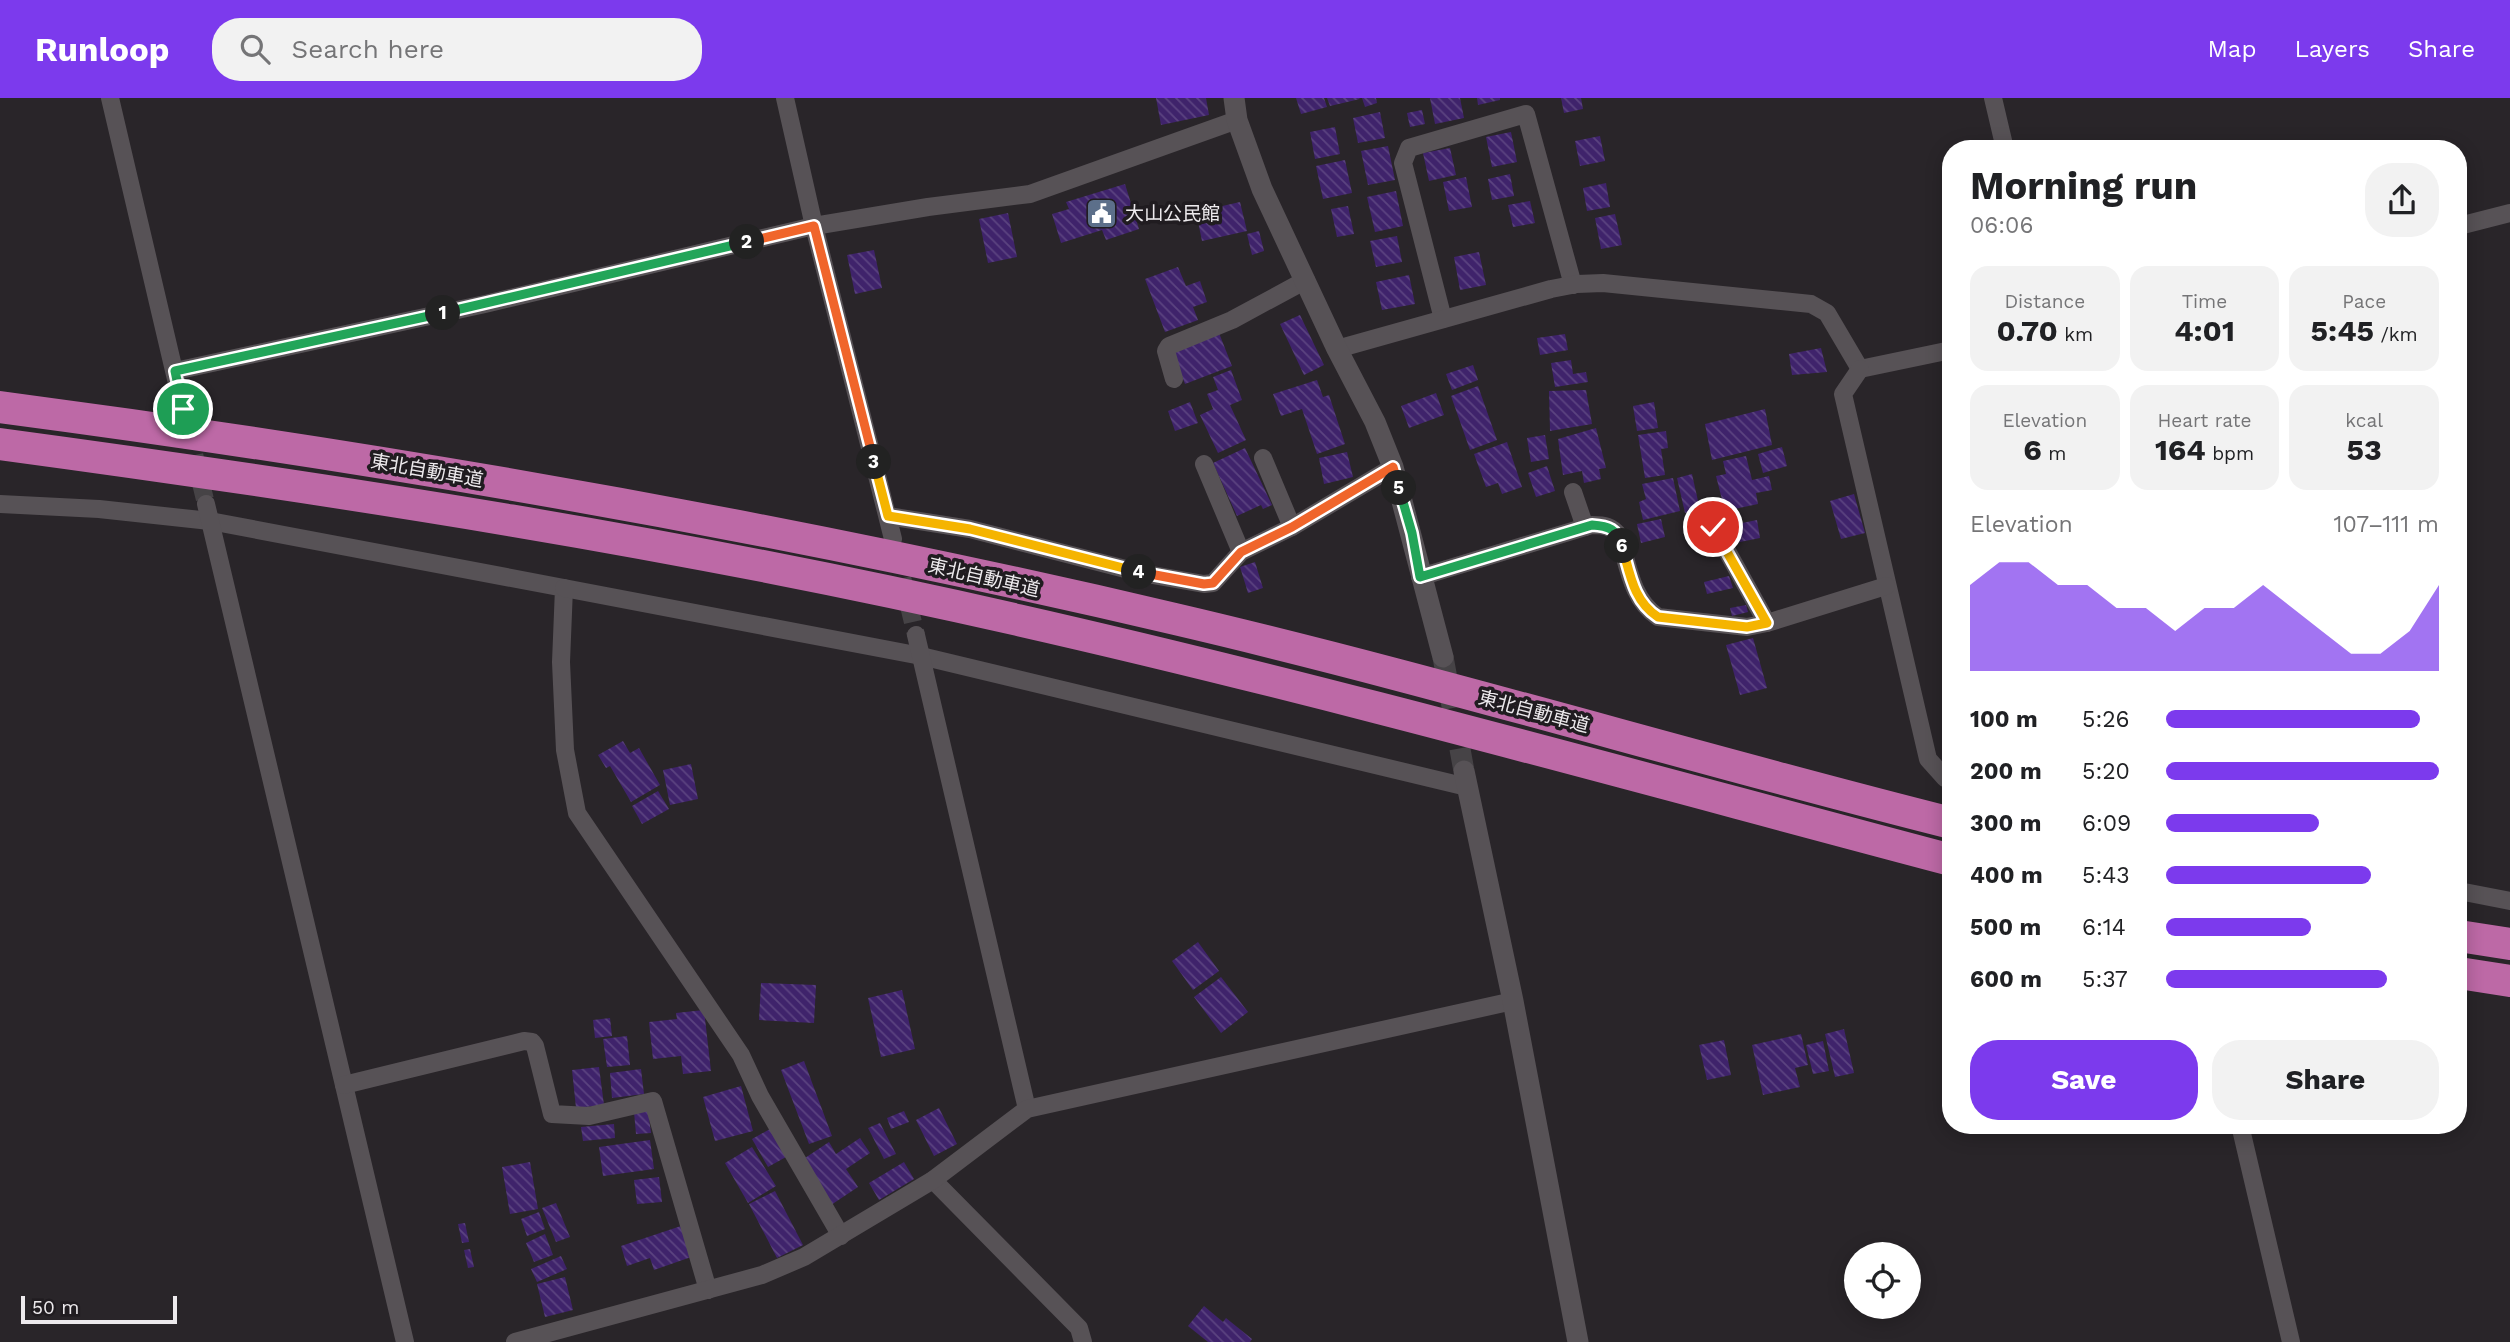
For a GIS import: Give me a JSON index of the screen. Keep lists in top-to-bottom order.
{
  "streets": {
    "highway": ["東北自動車道"]
  },
  "places": {
    "public building": ["大山公民館"]
  },
  "scale_bar": "50 m",
  "page": {
    "header": "Runloop",
    "search": "Search here",
    "nav": ["Map", "Layers", "Share"],
    "heading": ["Morning run", "06:06"],
    "pins": [
      "2",
      "1",
      "3",
      "5",
      "6",
      "4"
    ],
    "stats": [
      ["Distance", "0.70 km"],
      ["Time", "4:01"],
      ["Pace", "5:45 /km"],
      ["Elevation", "6 m"],
      ["Heart rate", "164 bpm"],
      ["kcal", "53"]
    ],
    "chart": ["Elevation", "107–111 m"],
    "list": [
      {
        "name": "100 m",
        "note": "5:26"
      },
      {
        "name": "200 m",
        "note": "5:20"
      },
      {
        "name": "300 m",
        "note": "6:09"
      },
      {
        "name": "400 m",
        "note": "5:43"
      },
      {
        "name": "500 m",
        "note": "6:14"
      },
      {
        "name": "600 m",
        "note": "5:37"
      }
    ],
    "buttons": ["Save", "Share"],
    "scale": "50 m"
  }
}
